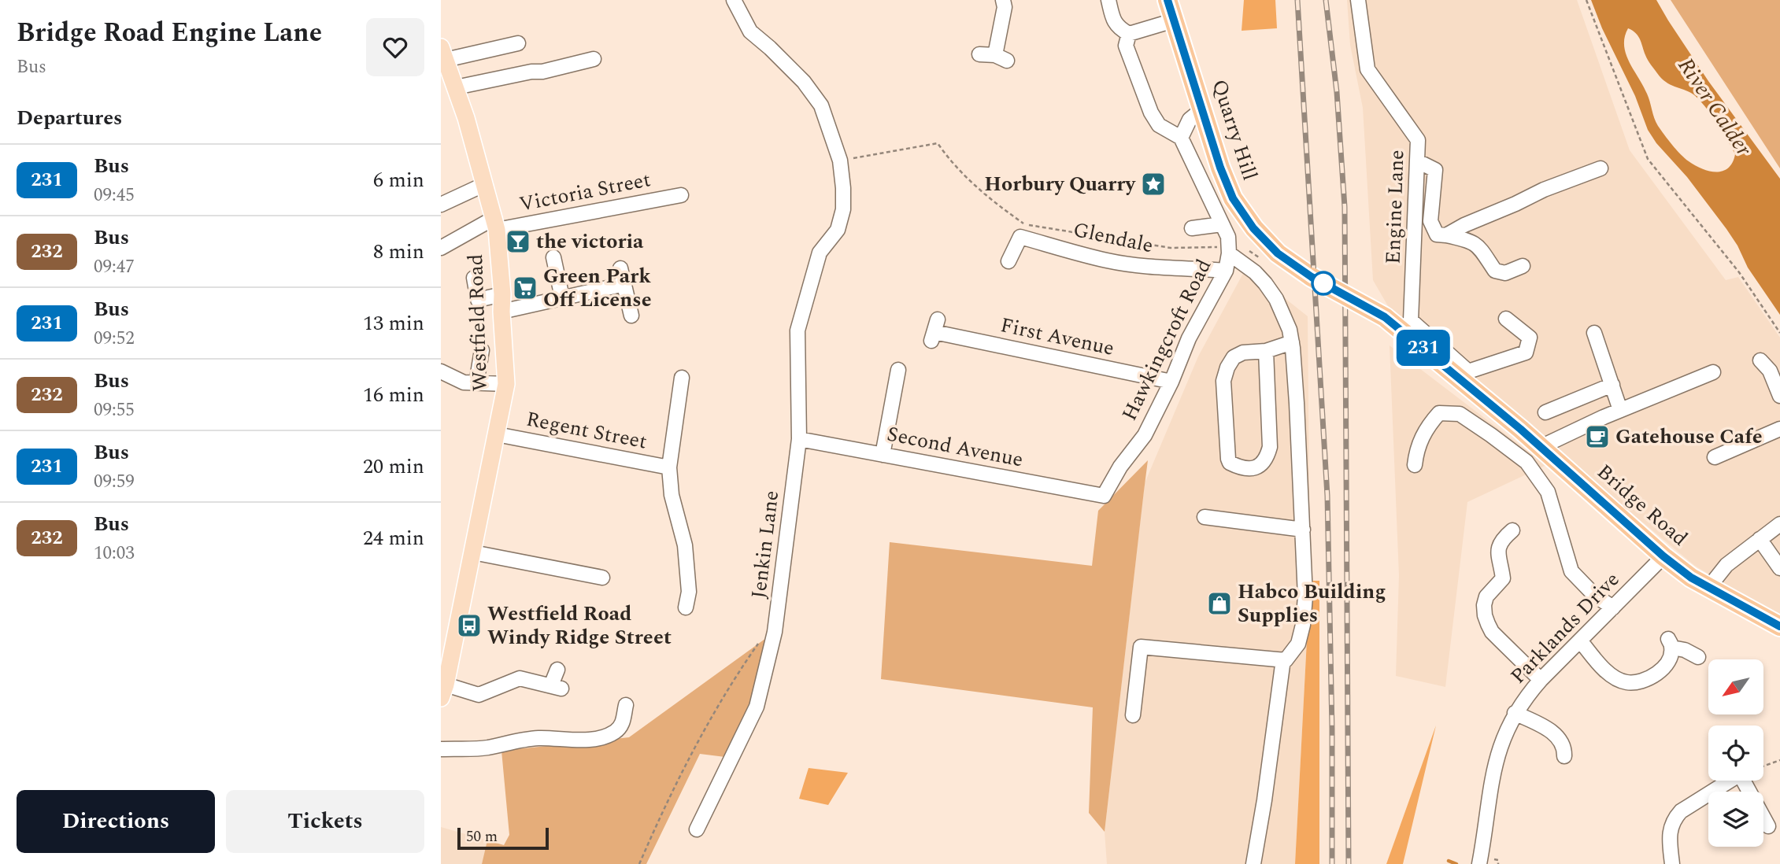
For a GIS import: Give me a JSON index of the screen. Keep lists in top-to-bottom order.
{
  "streets": {
    "highway": ["Quarry Hill", "Bridge Road"],
    "main road": ["Westfield Road"],
    "street": [
      "Victoria Street",
      "Engine Lane",
      "Glendale",
      "First Avenue",
      "Hawkingcroft Road",
      "Regent Street",
      "Second Avenue",
      "Jenkin Lane",
      "Parklands Drive"
    ]
  },
  "crossings": [
    ["Quarry Hill", "Bridge Road"],
    ["Victoria Street", "Westfield Road"],
    ["Engine Lane", "Bridge Road"],
    ["Glendale", "Hawkingcroft Road"],
    ["Westfield Road", "Regent Street"],
    ["First Avenue", "Hawkingcroft Road"],
    ["Hawkingcroft Road", "Second Avenue"],
    ["Second Avenue", "Jenkin Lane"],
    ["Bridge Road", "Parklands Drive"]
  ],
  "water": ["River Calder"],
  "places": {
    "place": ["Horbury Quarry"],
    "bar": ["the victoria"],
    "supermarket": ["Green Park Off License"],
    "cafe": ["Gatehouse Cafe"],
    "shop": ["Habco Building Supplies"],
    "bus stop": ["Westfield Road Windy Ridge Street"]
  },
  "lines": ["bus line 231"],
  "scale_bar": "50 m",
  "north": "bottom left",
  "page": {
    "heading": [
      ["Bridge Road Engine Lane", "Bus"],
      "Departures"
    ],
    "on_map": "231",
    "list": [
      {
        "mark": "231",
        "name": "Bus",
        "note": "09:45",
        "value": "6 min"
      },
      {
        "mark": "232",
        "name": "Bus",
        "note": "09:47",
        "value": "8 min"
      },
      {
        "mark": "231",
        "name": "Bus",
        "note": "09:52",
        "value": "13 min"
      },
      {
        "mark": "232",
        "name": "Bus",
        "note": "09:55",
        "value": "16 min"
      },
      {
        "mark": "231",
        "name": "Bus",
        "note": "09:59",
        "value": "20 min"
      },
      {
        "mark": "232",
        "name": "Bus",
        "note": "10:03",
        "value": "24 min"
      }
    ],
    "buttons": ["Directions", "Tickets"],
    "scale": "50 m"
  }
}
